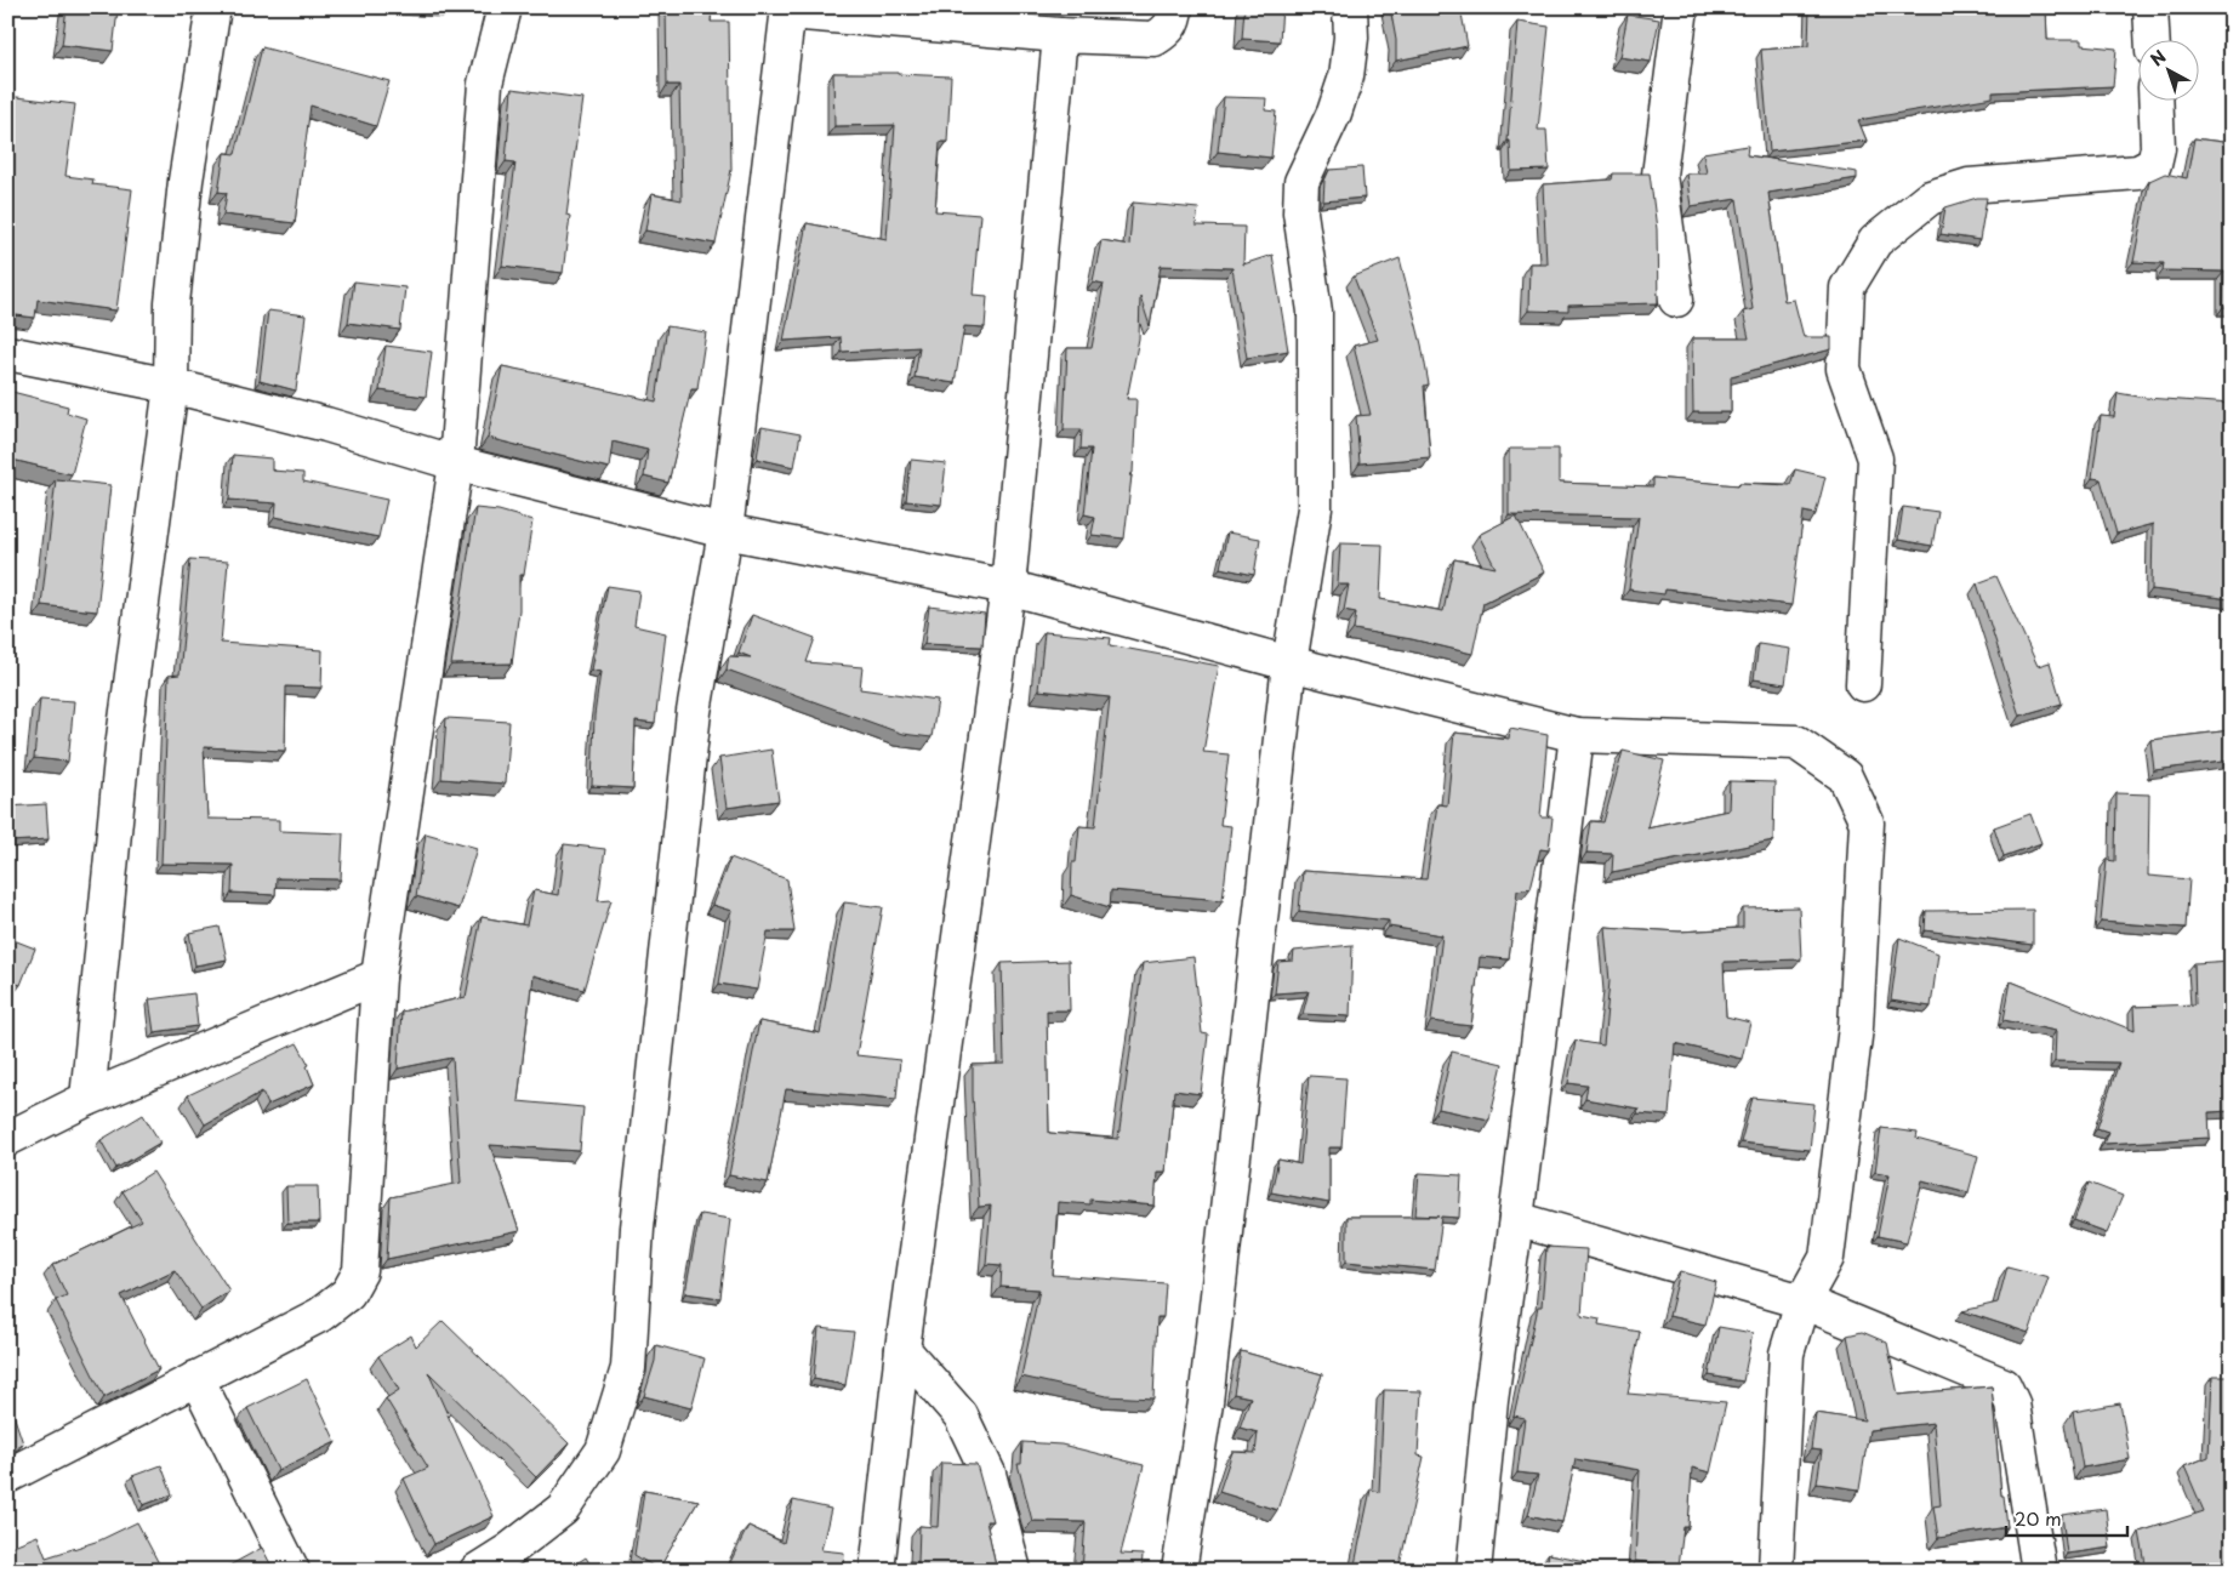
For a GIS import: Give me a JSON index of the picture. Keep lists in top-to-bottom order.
{
  "scale_bar": "20 m",
  "north": "top left"
}
